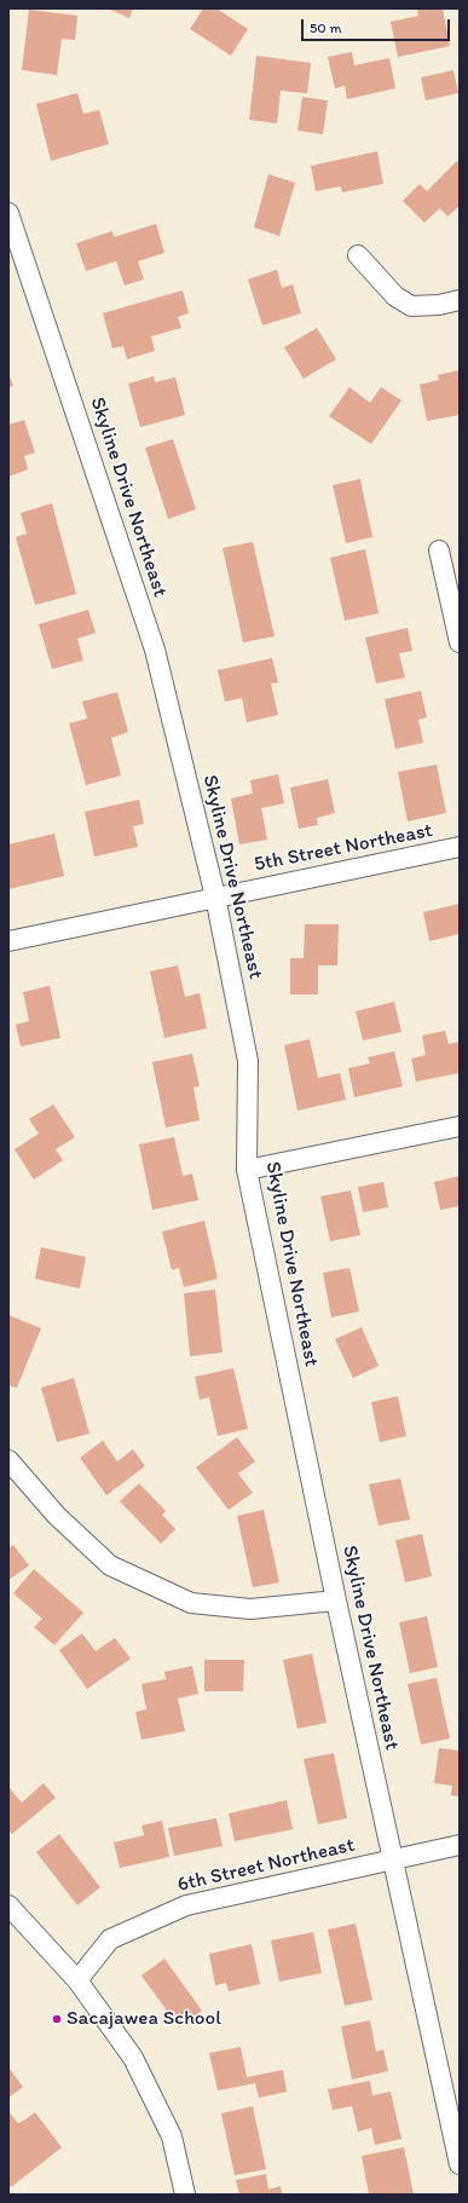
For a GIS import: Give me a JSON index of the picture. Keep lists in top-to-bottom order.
{
  "streets": {
    "street": ["Skyline Drive Northeast", "5th Street Northeast", "6th Street Northeast"]
  },
  "crossings": [
    ["Skyline Drive Northeast", "5th Street Northeast"],
    ["Skyline Drive Northeast", "6th Street Northeast"]
  ],
  "places": ["Sacajawea School"],
  "scale_bar": "50 m"
}
